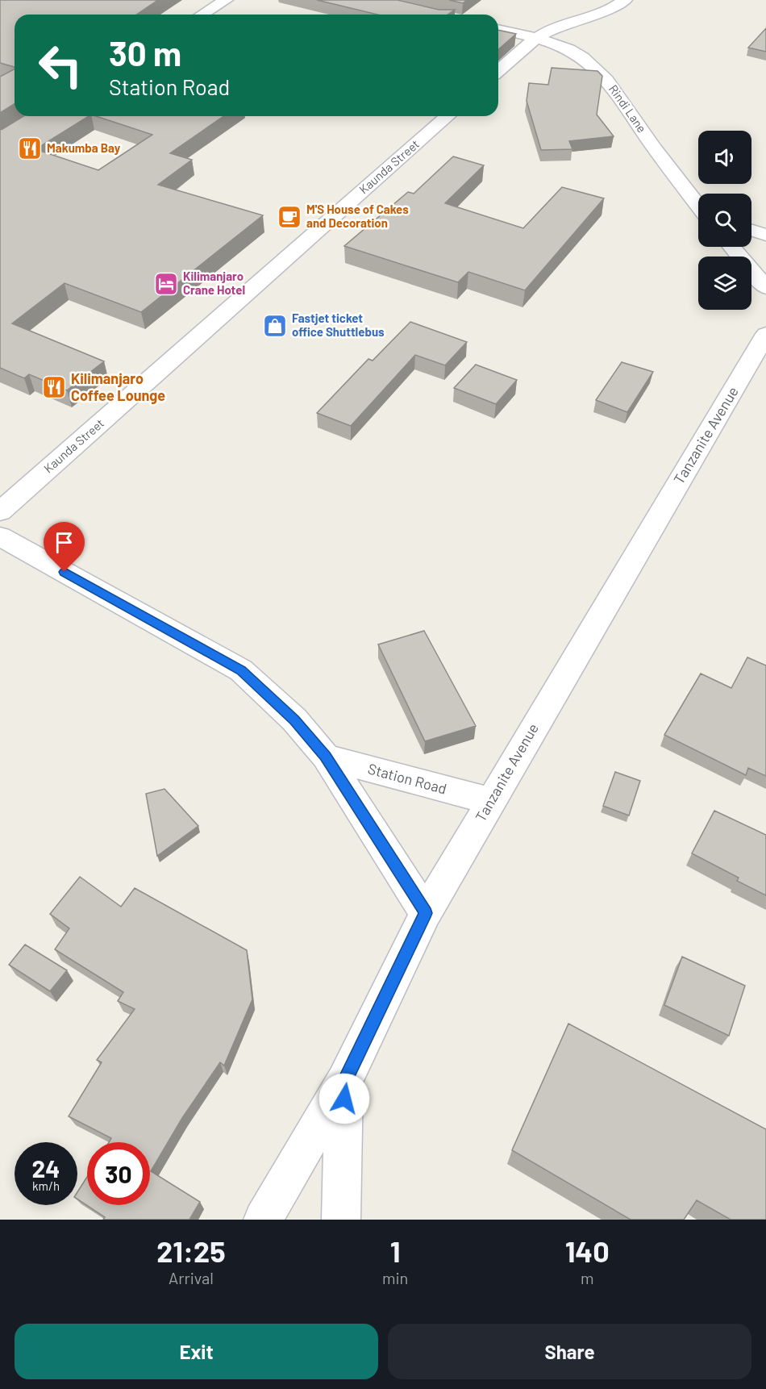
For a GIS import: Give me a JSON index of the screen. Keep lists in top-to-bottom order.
{
  "streets": {
    "street": [
      "Rindi Lane",
      "Kaunda Street",
      "Tanzanite Avenue",
      "Station Road"
    ]
  },
  "crossings": [
    ["Tanzanite Avenue", "Station Road"]
  ],
  "places": {
    "restaurant": ["Makumba Bay", "Kilimanjaro Coffee Lounge"],
    "cafe": ["M'S House of Cakes and Decoration"],
    "hotel": ["Kilimanjaro Crane Hotel"],
    "shop": ["Fastjet ticket office Shuttlebus"]
  },
  "page": {
    "turn": ["30 m", "Station Road"],
    "speed": "24 km/h",
    "limit": "30",
    "eta": [
      "21:25",
      "Arrival",
      "1",
      "min",
      "140",
      "m"
    ],
    "buttons": ["Exit", "Share"]
  }
}
